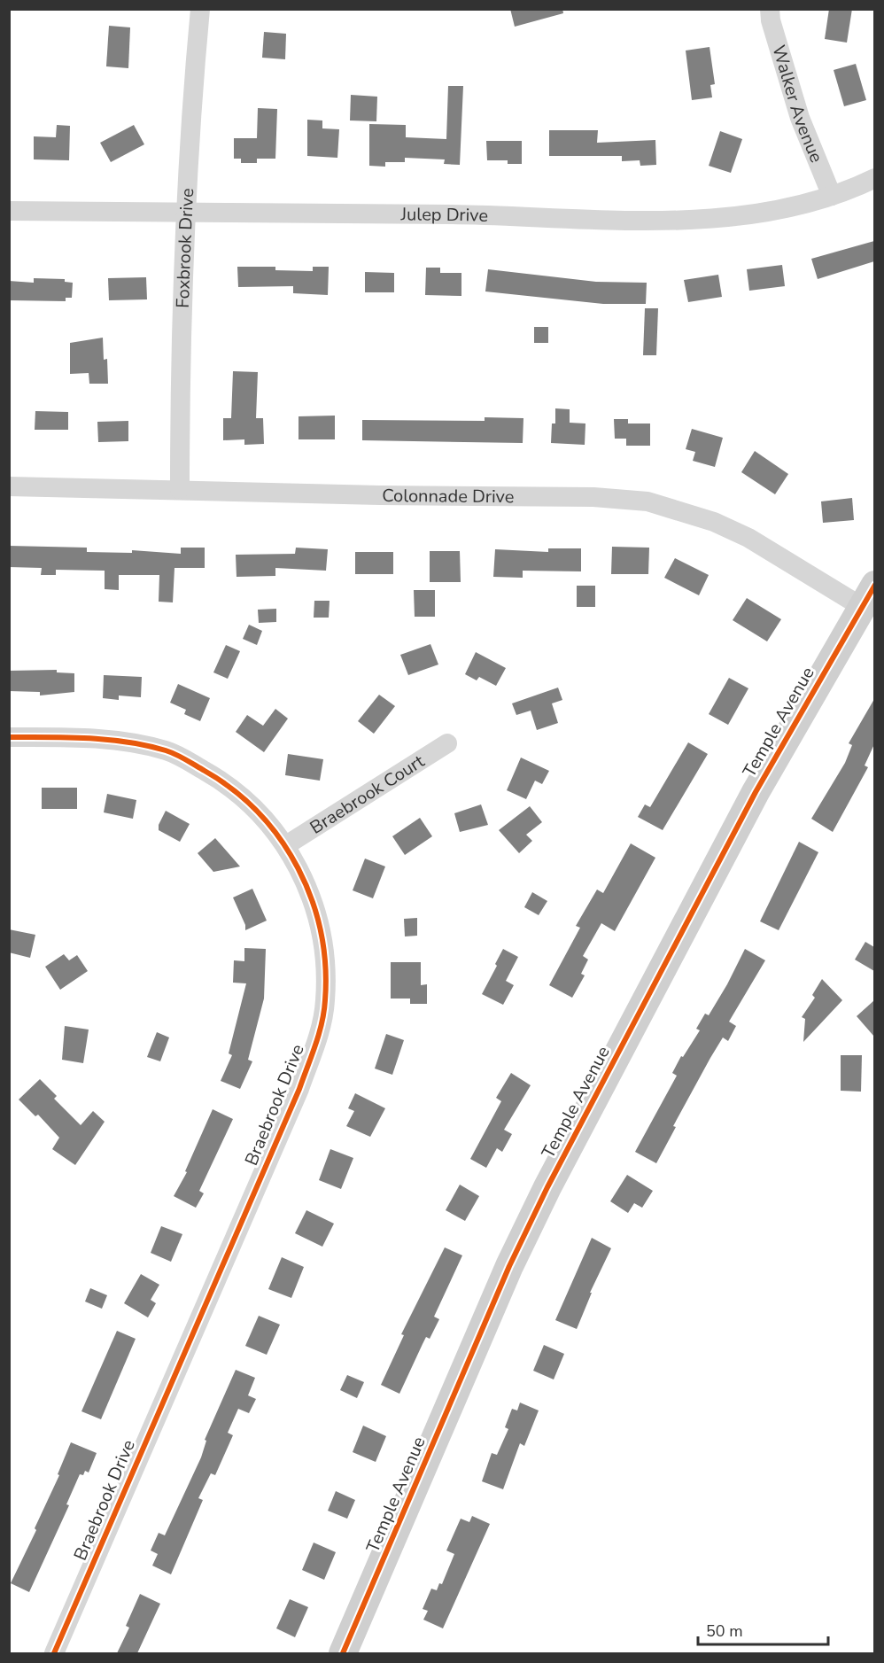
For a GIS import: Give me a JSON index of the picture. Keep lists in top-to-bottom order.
{
  "streets": {
    "street": [
      "Walker Avenue",
      "Julep Drive",
      "Foxbrook Drive",
      "Colonnade Drive",
      "Temple Avenue",
      "Braebrook Court",
      "Braebrook Drive"
    ]
  },
  "crossings": [
    ["Walker Avenue", "Julep Drive"],
    ["Julep Drive", "Foxbrook Drive"],
    ["Foxbrook Drive", "Colonnade Drive"],
    ["Colonnade Drive", "Temple Avenue"],
    ["Braebrook Court", "Braebrook Drive"]
  ],
  "scale_bar": "50 m"
}
